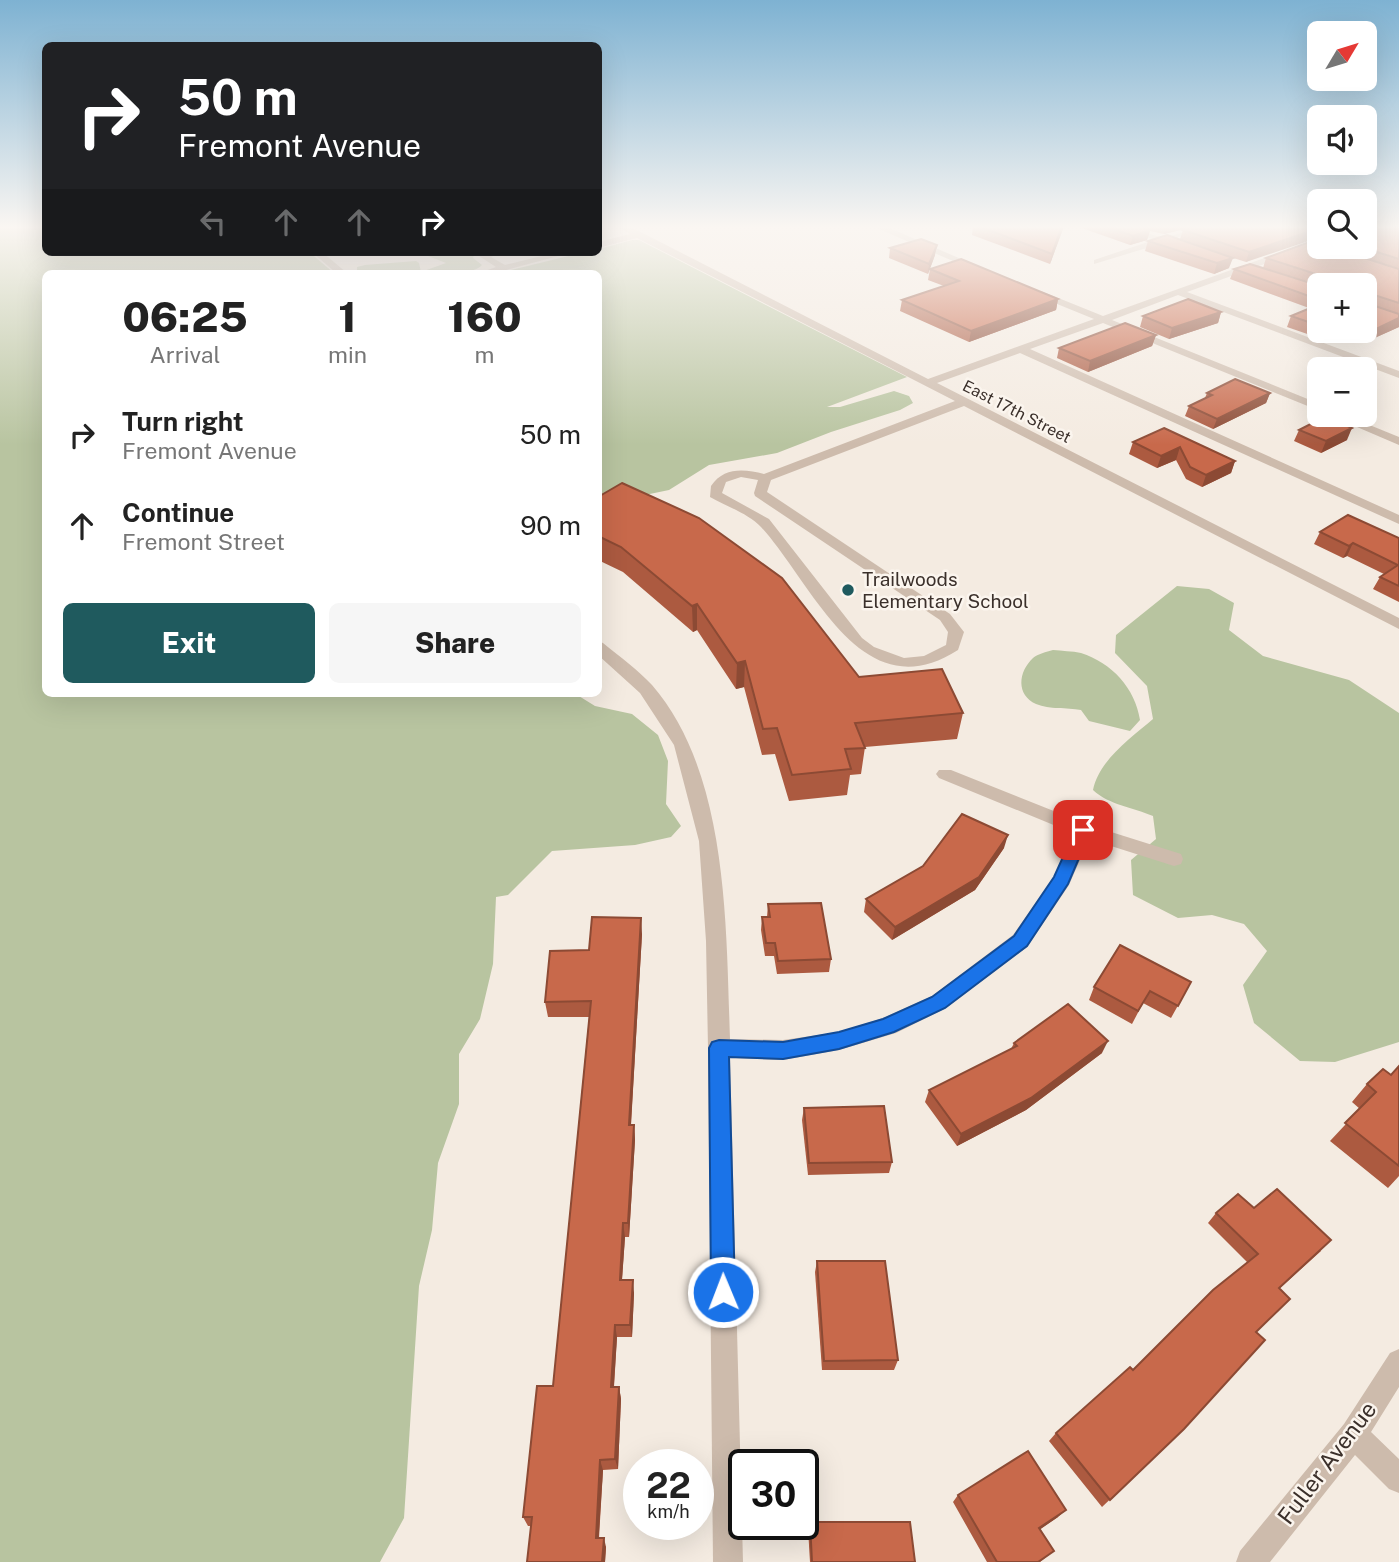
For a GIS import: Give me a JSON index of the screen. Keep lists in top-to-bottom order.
{
  "streets": {
    "street": ["East 17th Street", "Fuller Avenue"]
  },
  "places": ["Trailwoods Elementary School"],
  "north": "top right",
  "page": {
    "map_buttons": ["+", "−"],
    "turn": ["50 m", "Fremont Avenue"],
    "eta": [
      "06:25",
      "Arrival",
      "1",
      "min",
      "160",
      "m"
    ],
    "list": [
      {
        "name": "Turn right",
        "note": "Fremont Avenue",
        "value": "50 m"
      },
      {
        "name": "Continue",
        "note": "Fremont Street",
        "value": "90 m"
      }
    ],
    "buttons": ["Exit", "Share"],
    "speed": "22 km/h",
    "limit": "30"
  }
}
